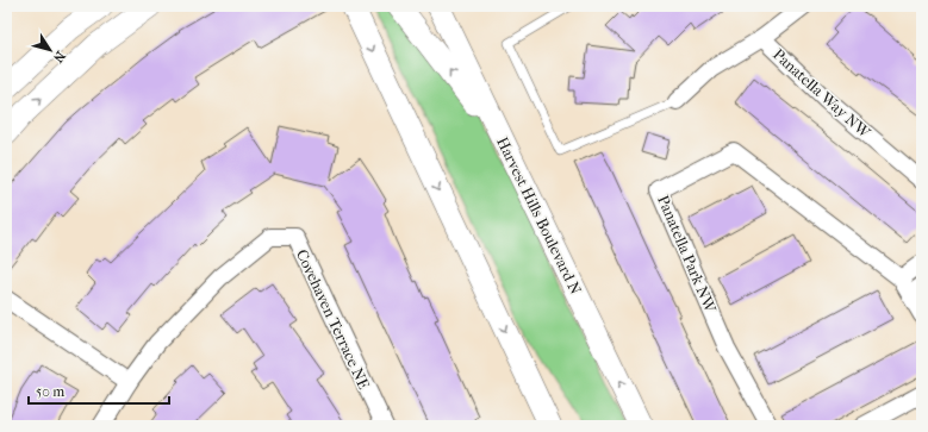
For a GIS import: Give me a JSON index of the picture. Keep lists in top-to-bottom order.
{
  "streets": {
    "main road": ["Harvest Hills Boulevard N"],
    "street": ["Panatella Way NW", "Panatella Park NW", "Covehaven Terrace NE"]
  },
  "scale_bar": "50 m",
  "north": "bottom right"
}
